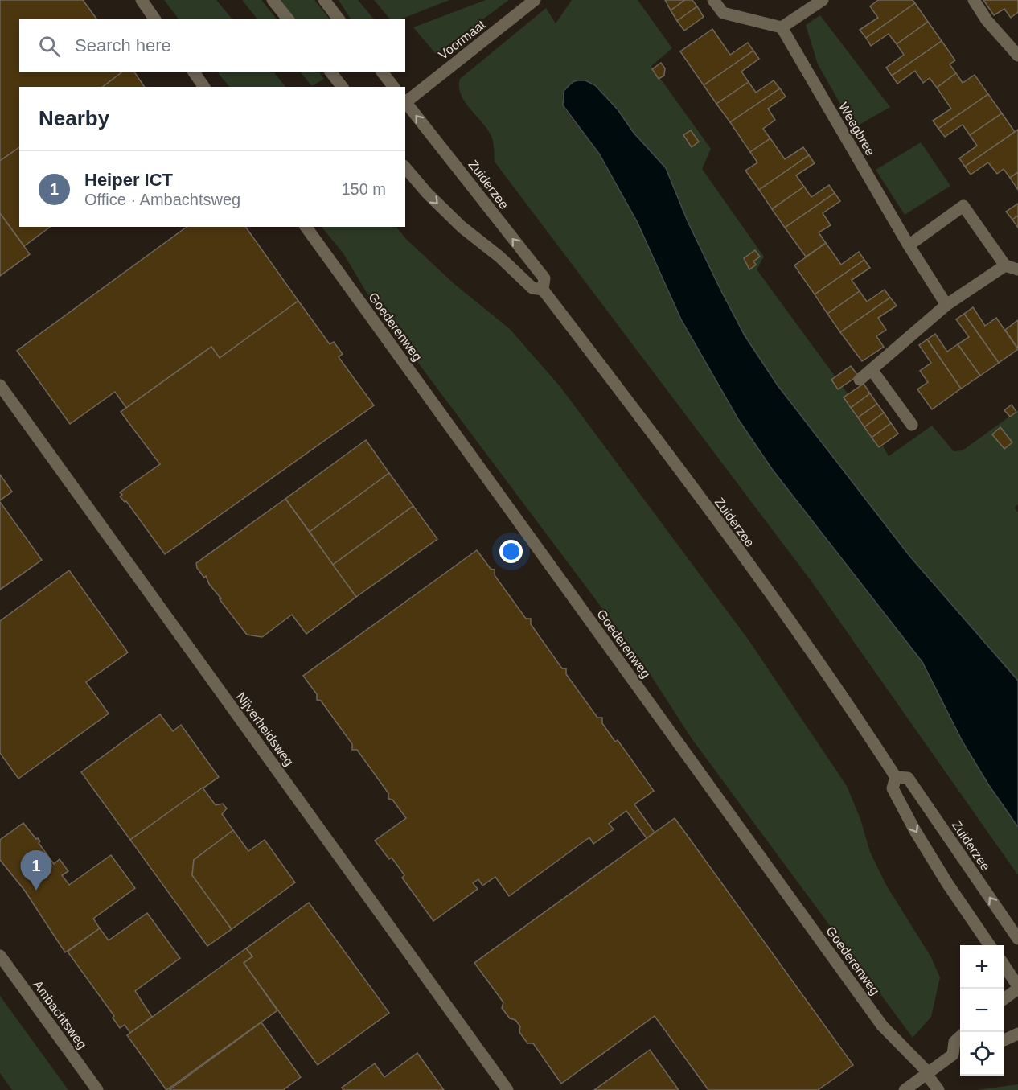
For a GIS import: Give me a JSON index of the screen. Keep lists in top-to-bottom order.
{
  "streets": {
    "street": [
      "Voormaat",
      "Weegbree",
      "Zuiderzee",
      "Goederenweg",
      "Nijverheidsweg",
      "Ambachtsweg"
    ]
  },
  "page": {
    "search": "Search here",
    "heading": "Nearby",
    "list": [
      {
        "mark": "1",
        "name": "Heiper ICT",
        "note": "Office · Ambachtsweg",
        "value": "150 m"
      }
    ],
    "pins": "1",
    "map_buttons": ["+", "−"]
  }
}
